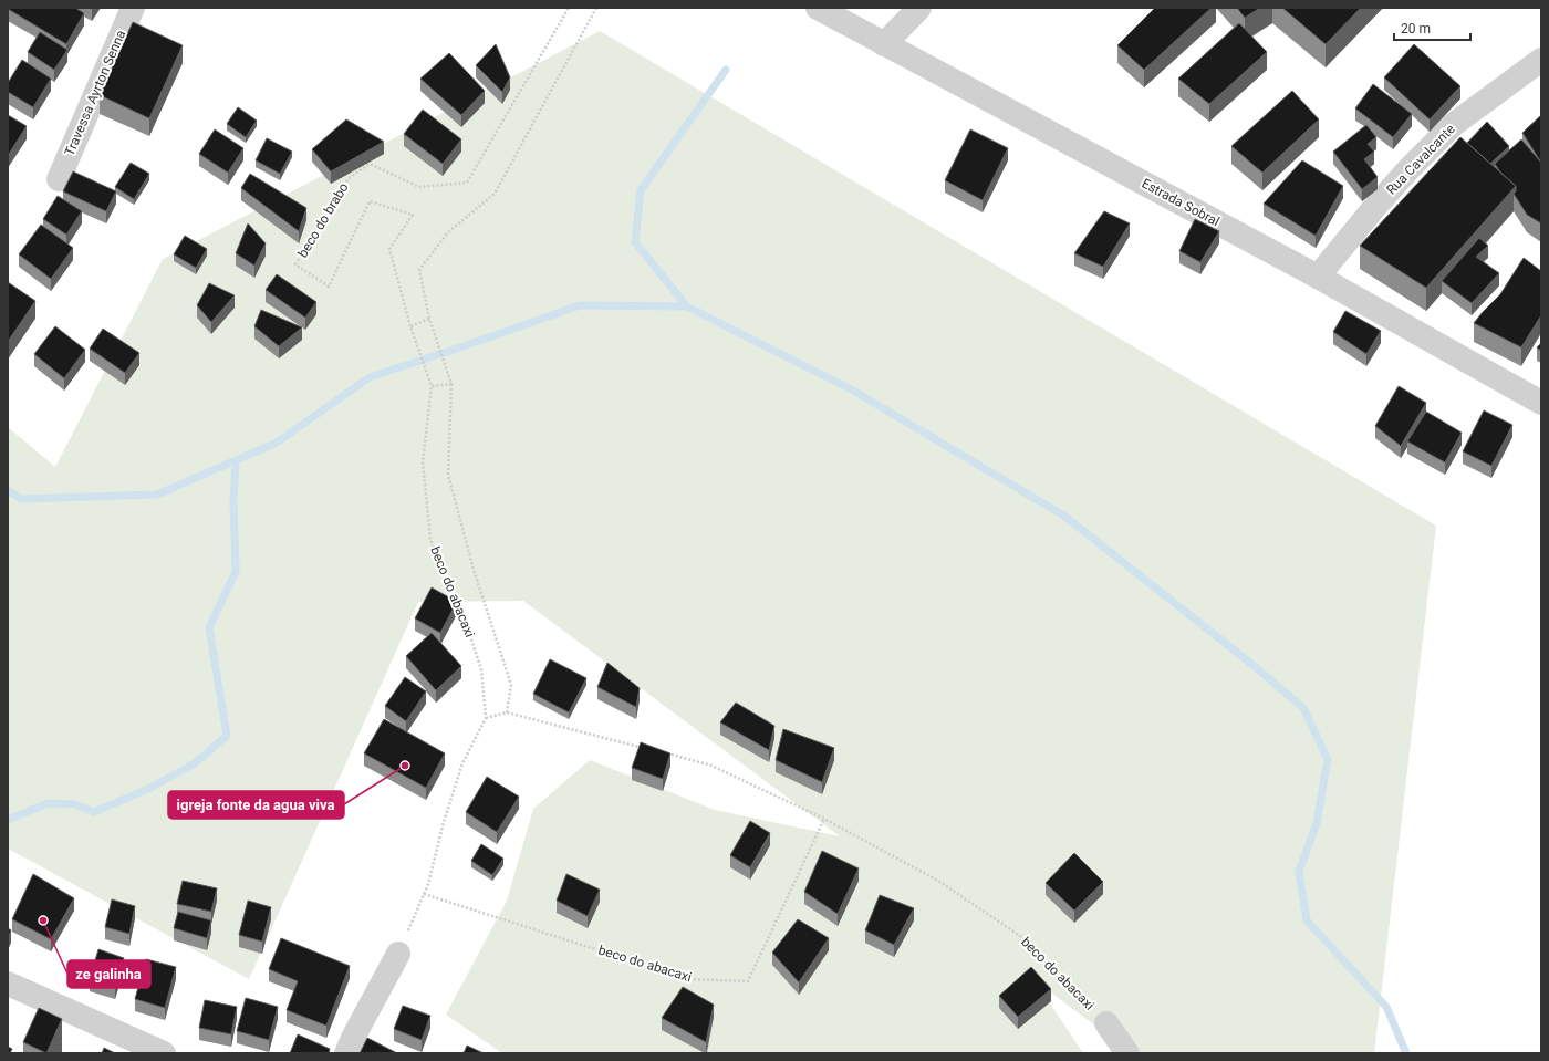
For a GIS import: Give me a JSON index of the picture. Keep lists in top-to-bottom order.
{
  "streets": {
    "street": ["Travessa Ayrton Senna", "Rua Cavalcante", "Estrada Sobral"],
    "path": ["beco do brabo", "beco do abacaxi"]
  },
  "crossings": [
    ["Rua Cavalcante", "Estrada Sobral"]
  ],
  "places": ["igreja fonte da agua viva", "ze galinha"],
  "scale_bar": "20 m"
}
